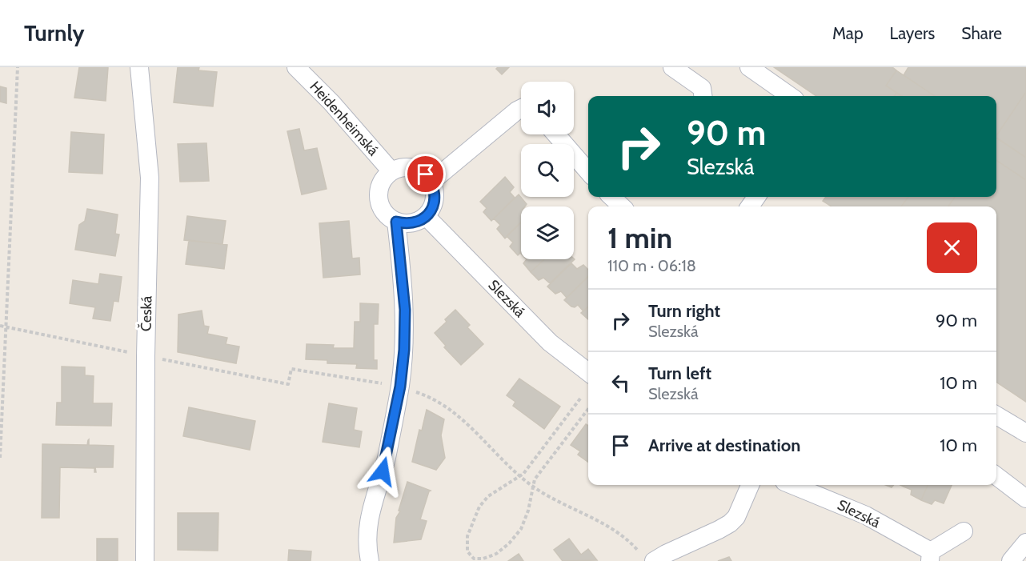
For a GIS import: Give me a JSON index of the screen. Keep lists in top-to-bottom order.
{
  "streets": {
    "street": ["Heidenheimská", "Slezská", "Česká"]
  },
  "crossings": [
    ["Heidenheimská", "Slezská"]
  ],
  "page": {
    "header": "Turnly",
    "nav": ["Map", "Layers", "Share"],
    "turn": ["90 m", "Slezská"],
    "heading": ["1 min", "110 m · 06:18"],
    "list": [
      {
        "name": "Turn right",
        "note": "Slezská",
        "value": "90 m"
      },
      {
        "name": "Turn left",
        "note": "Slezská",
        "value": "10 m"
      },
      {
        "name": "Arrive at destination",
        "value": "10 m"
      }
    ]
  }
}
